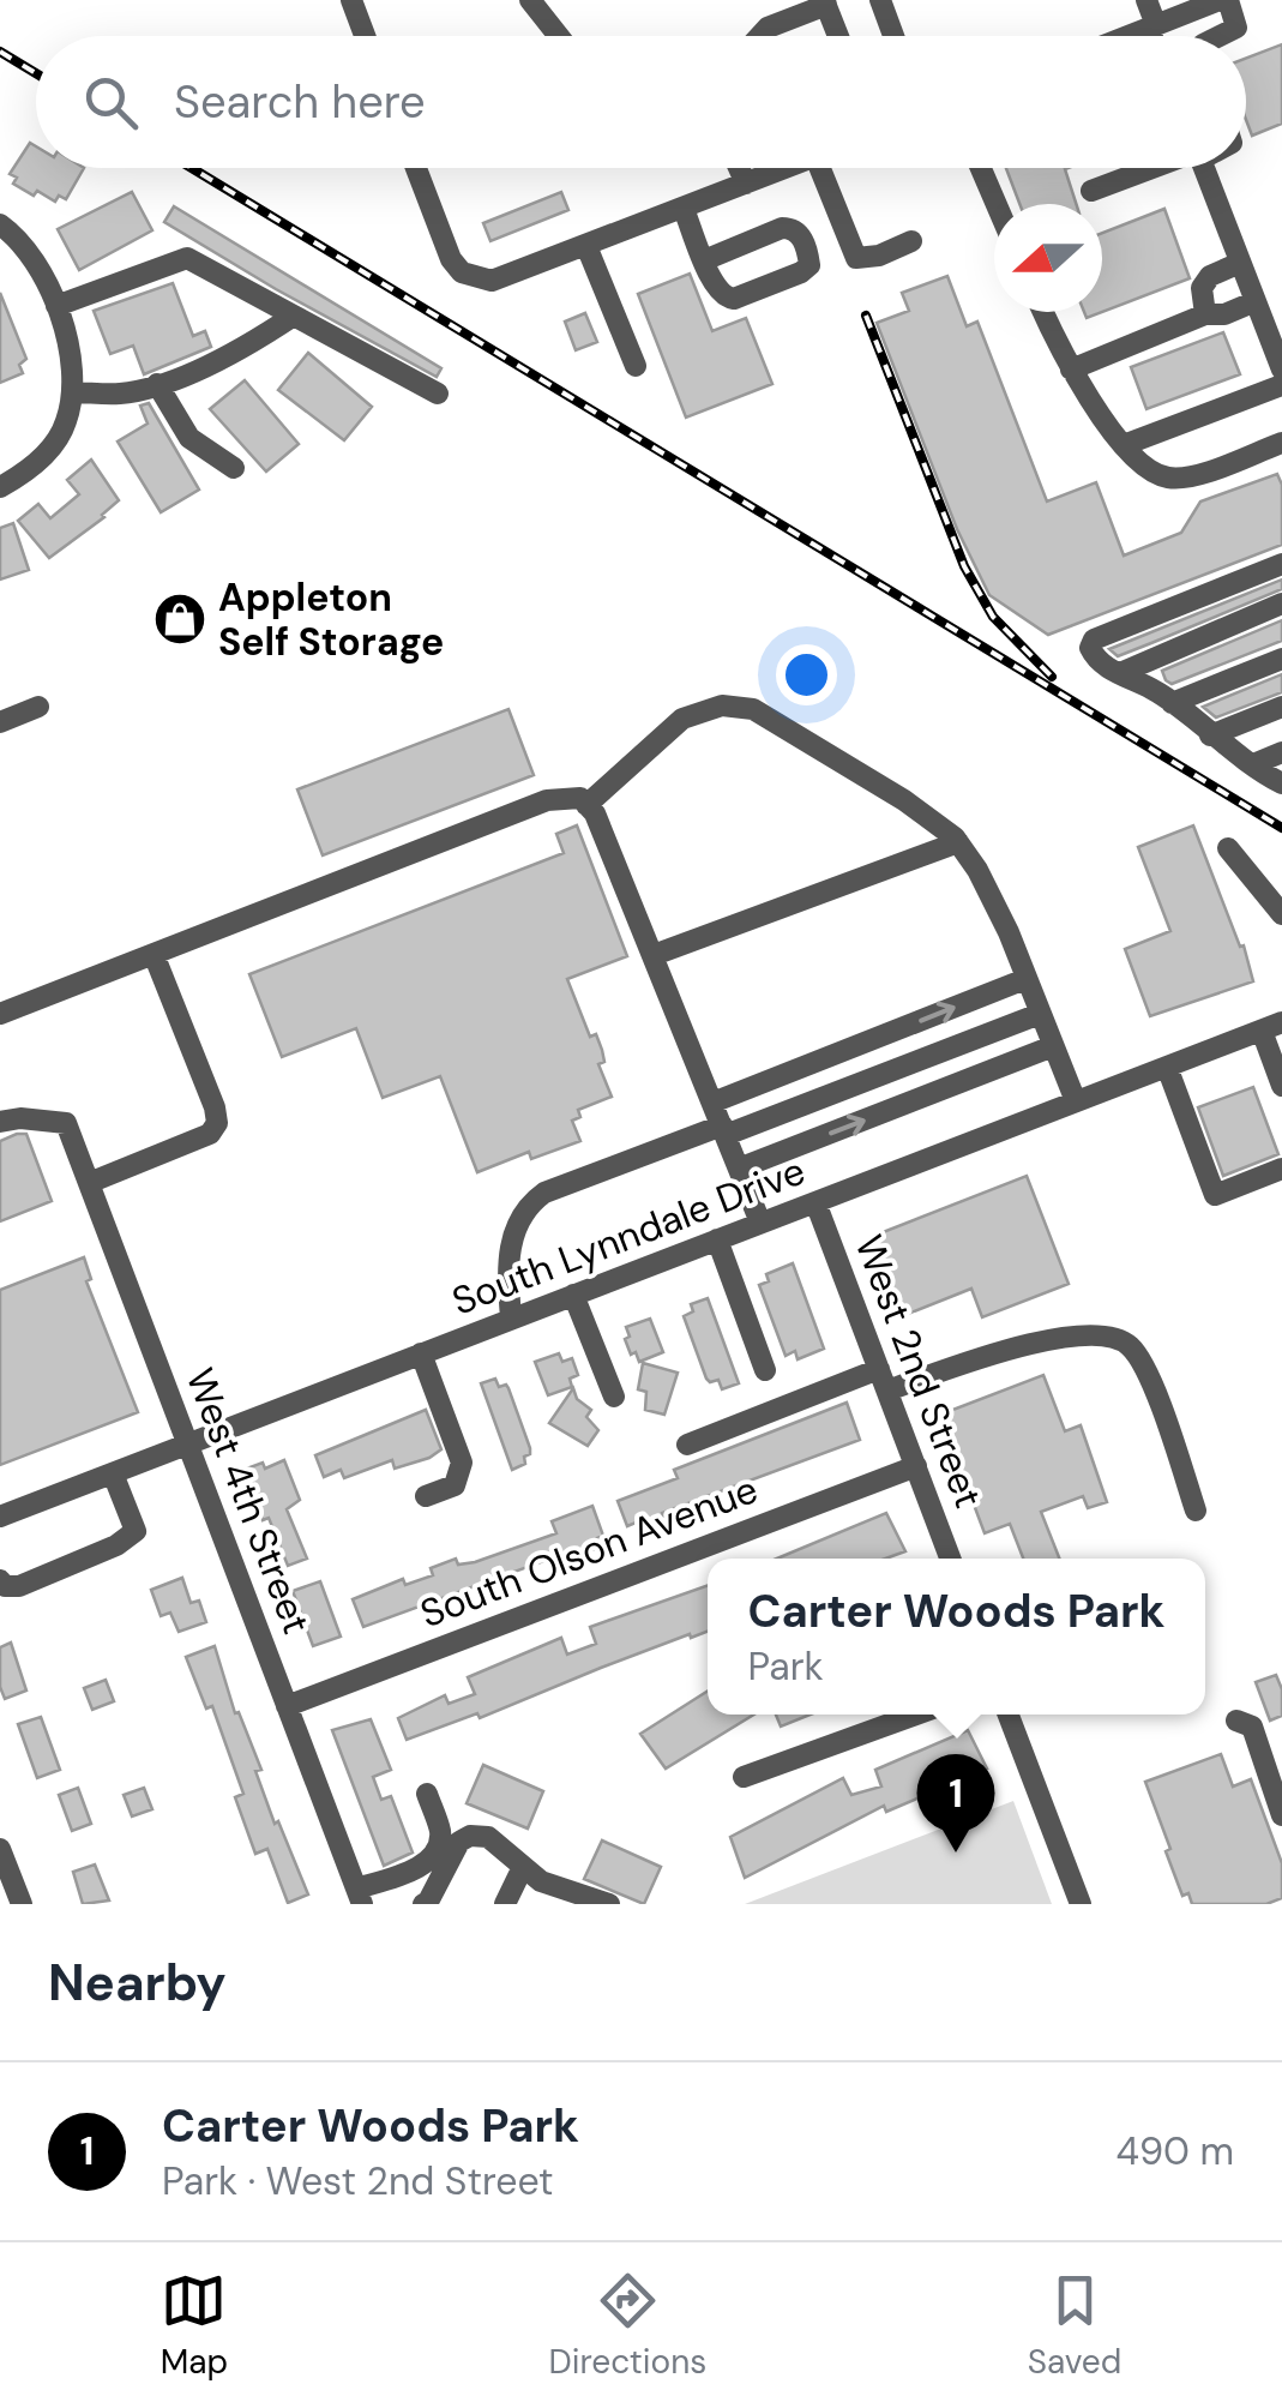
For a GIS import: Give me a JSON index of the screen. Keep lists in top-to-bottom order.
{
  "streets": {
    "street": [
      "South Lynndale Drive",
      "West 2nd Street",
      "West 4th Street",
      "South Olson Avenue"
    ]
  },
  "crossings": [
    ["South Lynndale Drive", "West 2nd Street"],
    ["South Lynndale Drive", "West 4th Street"],
    ["West 2nd Street", "South Olson Avenue"],
    ["West 4th Street", "South Olson Avenue"]
  ],
  "places": {
    "shop": ["Appleton Self Storage"]
  },
  "north": "left",
  "page": {
    "search": "Search here",
    "popup": ["Carter Woods Park", "Park"],
    "pins": "1",
    "heading": "Nearby",
    "list": [
      {
        "mark": "1",
        "name": "Carter Woods Park",
        "note": "Park · West 2nd Street",
        "value": "490 m"
      }
    ],
    "nav": ["Map", "Directions", "Saved"]
  }
}
